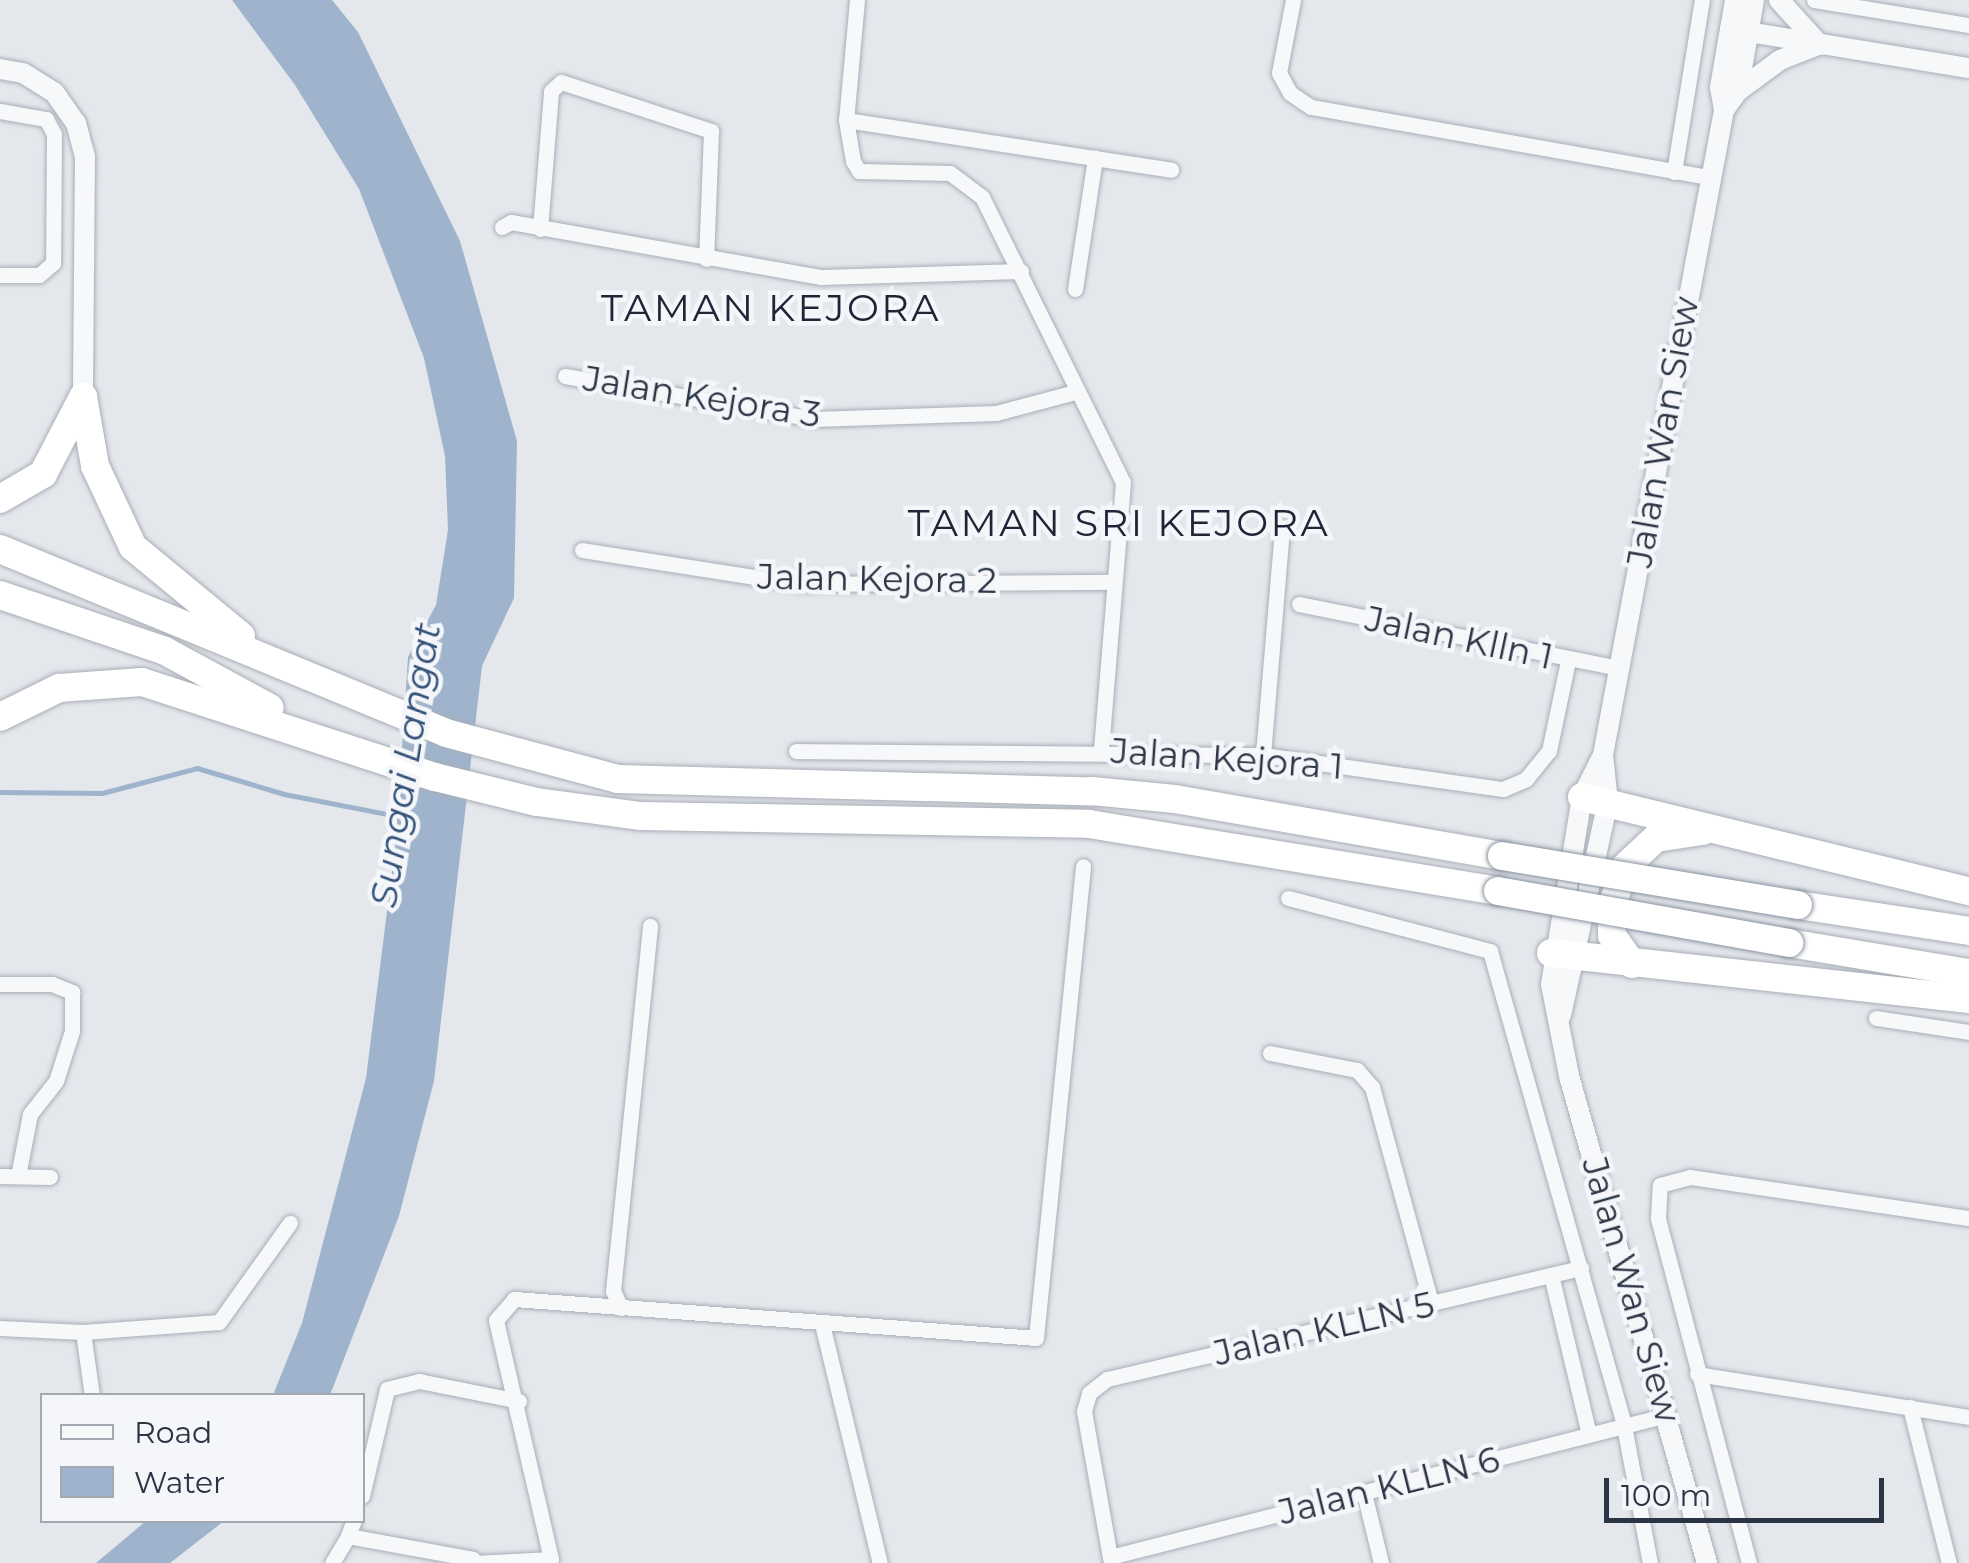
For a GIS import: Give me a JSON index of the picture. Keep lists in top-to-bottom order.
{
  "streets": {
    "street": [
      "Jalan Kejora 3",
      "Jalan Wan Siew",
      "Jalan Kejora 2",
      "Jalan Klln 1",
      "Jalan Kejora 1",
      "Jalan KLLN 5",
      "Jalan KLLN 6"
    ]
  },
  "crossings": [
    ["Jalan Wan Siew", "Jalan Klln 1"],
    ["Jalan Wan Siew", "Jalan KLLN 6"],
    ["Jalan Klln 1", "Jalan Kejora 1"],
    ["Jalan KLLN 5", "Jalan KLLN 6"]
  ],
  "districts": ["TAMAN KEJORA", "TAMAN SRI KEJORA"],
  "water": ["Sungai Langat"],
  "legend": ["Road", "Water"],
  "scale_bar": "100 m"
}
